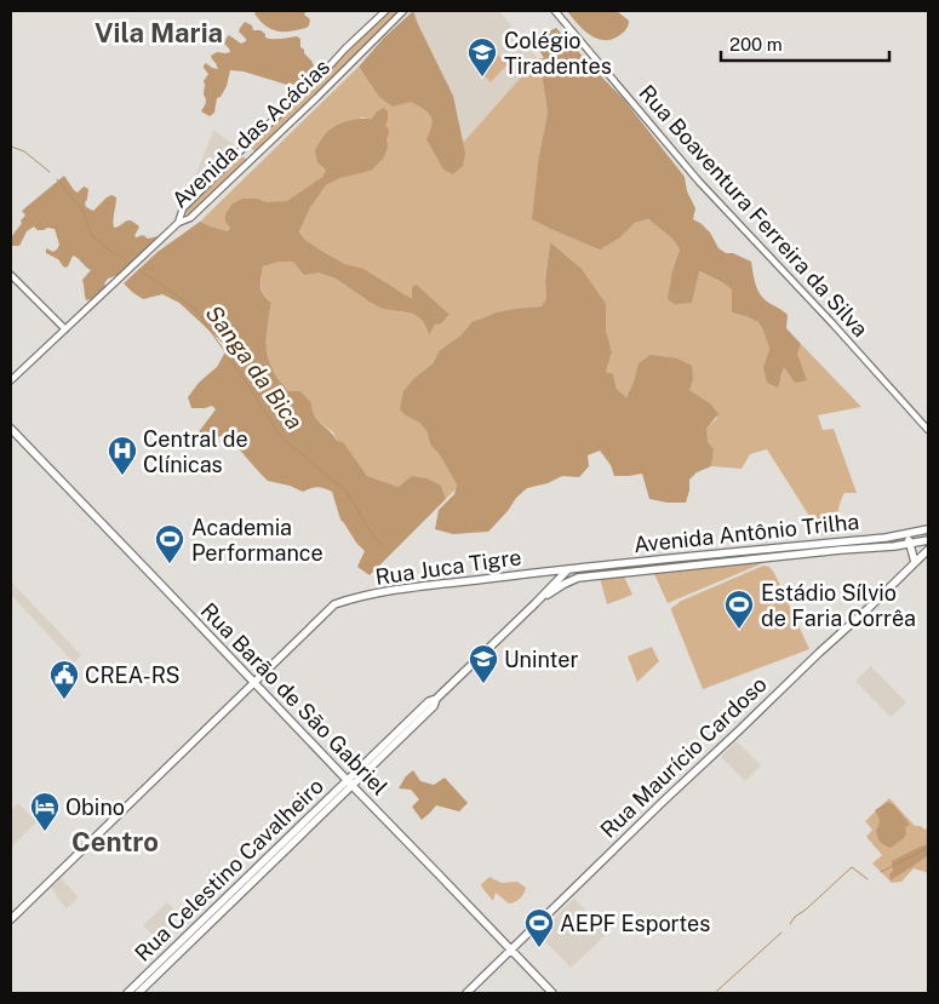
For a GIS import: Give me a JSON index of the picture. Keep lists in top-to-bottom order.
{
  "streets": {
    "main road": [
      "Avenida Antônio Trilha",
      "Rua Juca Tigre",
      "Rua Barão de São Gabriel",
      "Rua Maurício Cardoso",
      "Rua Celestino Cavalheiro"
    ],
    "street": ["Avenida das Acácias", "Rua Boaventura Ferreira da Silva"]
  },
  "crossings": [
    ["Avenida Antônio Trilha", "Rua Juca Tigre"],
    ["Avenida Antônio Trilha", "Rua Celestino Cavalheiro"],
    ["Rua Juca Tigre", "Rua Barão de São Gabriel"],
    ["Rua Juca Tigre", "Rua Celestino Cavalheiro"],
    ["Rua Barão de São Gabriel", "Rua Maurício Cardoso"],
    ["Rua Barão de São Gabriel", "Rua Celestino Cavalheiro"]
  ],
  "districts": ["Vila Maria", "Centro"],
  "water": ["Sanga da Bica"],
  "places": {
    "school or university": ["Colégio Tiradentes", "Uninter"],
    "hospital": ["Central de Clínicas"],
    "sports": ["Academia Performance", "Estádio Sílvio de Faria Corrêa", "AEPF Esportes"],
    "public building": ["CREA-RS"],
    "hotel": ["Obino"]
  },
  "scale_bar": "200 m"
}
